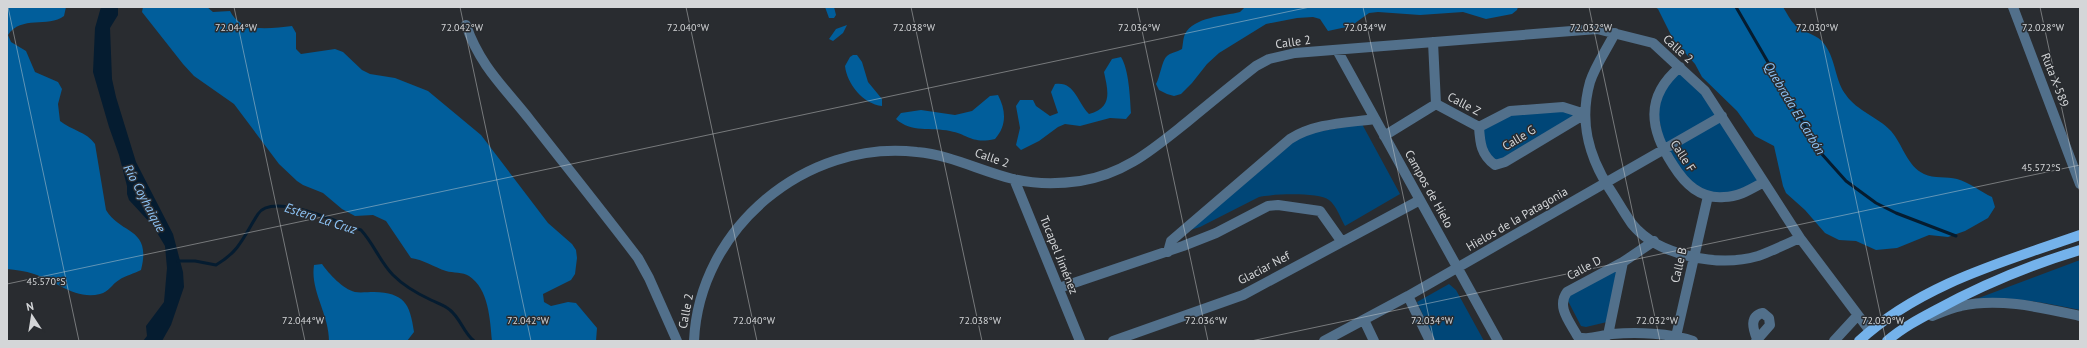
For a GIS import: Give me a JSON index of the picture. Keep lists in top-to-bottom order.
{
  "streets": {
    "street": [
      "Calle 2",
      "Ruta X-589",
      "Calle Z",
      "Calle G",
      "Calle F",
      "Campos de Hielo",
      "Hielos de la Patagonia",
      "Tucapel Jiménez",
      "Calle B",
      "Glaciar Nef",
      "Calle D"
    ]
  },
  "crossings": [
    ["Calle 2", "Calle F"],
    ["Calle 2", "Campos de Hielo"],
    ["Calle 2", "Hielos de la Patagonia"],
    ["Calle 2", "Tucapel Jiménez"],
    ["Calle Z", "Calle G"],
    ["Calle F", "Hielos de la Patagonia"],
    ["Calle F", "Calle B"],
    ["Campos de Hielo", "Hielos de la Patagonia"],
    ["Campos de Hielo", "Glaciar Nef"],
    ["Calle B", "Calle D"]
  ],
  "water": ["Quebrada El Carbón", "Río Coyhaique", "Estero La Cruz"],
  "north": "top",
  "coordinates": [
    "72.044°W",
    "72.042°W",
    "72.040°W",
    "72.038°W",
    "72.036°W",
    "72.034°W",
    "72.032°W",
    "72.030°W",
    "72.028°W",
    "45.572°S",
    "45.570°S"
  ]
}
